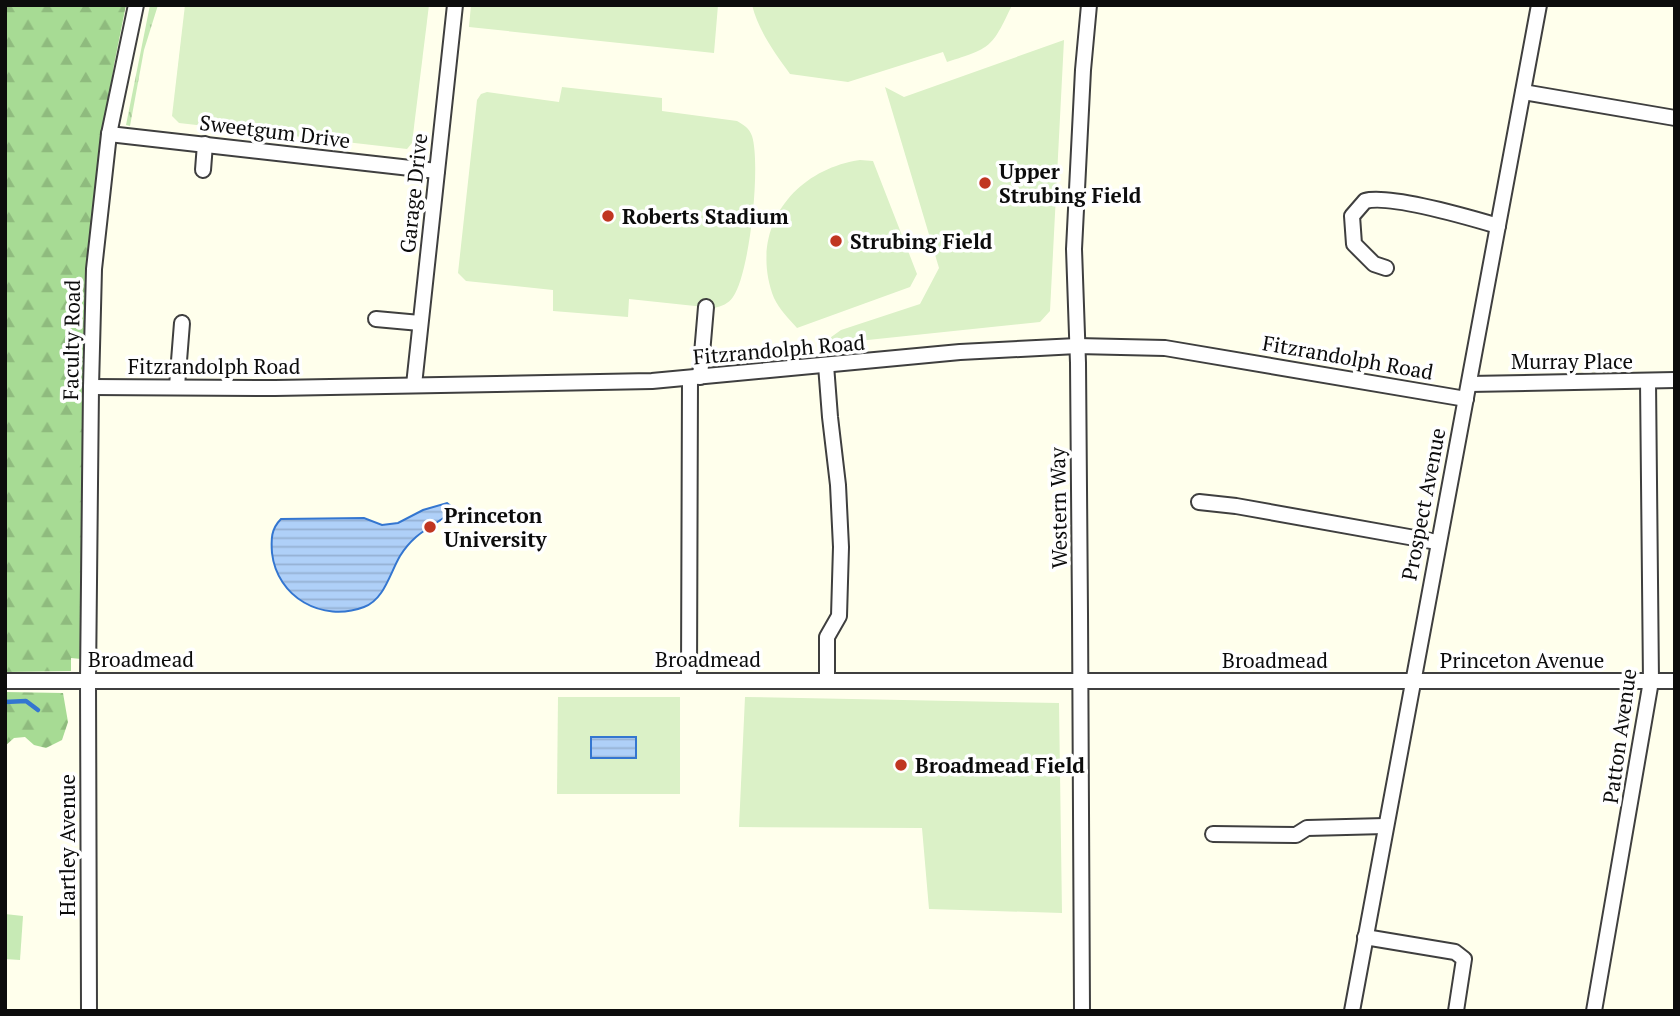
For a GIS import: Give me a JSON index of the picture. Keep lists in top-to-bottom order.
{
  "streets": {
    "street": [
      "Sweetgum Drive",
      "Garage Drive",
      "Faculty Road",
      "Fitzrandolph Road",
      "Murray Place",
      "Prospect Avenue",
      "Western Way",
      "Broadmead",
      "Princeton Avenue",
      "Patton Avenue",
      "Hartley Avenue"
    ]
  },
  "crossings": [
    ["Sweetgum Drive", "Garage Drive"],
    ["Sweetgum Drive", "Faculty Road"],
    ["Garage Drive", "Fitzrandolph Road"],
    ["Faculty Road", "Fitzrandolph Road"],
    ["Faculty Road", "Broadmead"],
    ["Faculty Road", "Hartley Avenue"],
    ["Fitzrandolph Road", "Prospect Avenue"],
    ["Fitzrandolph Road", "Western Way"],
    ["Murray Place", "Prospect Avenue"],
    ["Murray Place", "Patton Avenue"],
    ["Prospect Avenue", "Broadmead"],
    ["Prospect Avenue", "Princeton Avenue"],
    ["Western Way", "Broadmead"],
    ["Broadmead", "Princeton Avenue"],
    ["Broadmead", "Hartley Avenue"],
    ["Princeton Avenue", "Patton Avenue"]
  ],
  "places": [
    "Upper Strubing Field",
    "Roberts Stadium",
    "Strubing Field",
    "Princeton University",
    "Broadmead Field"
  ]
}
